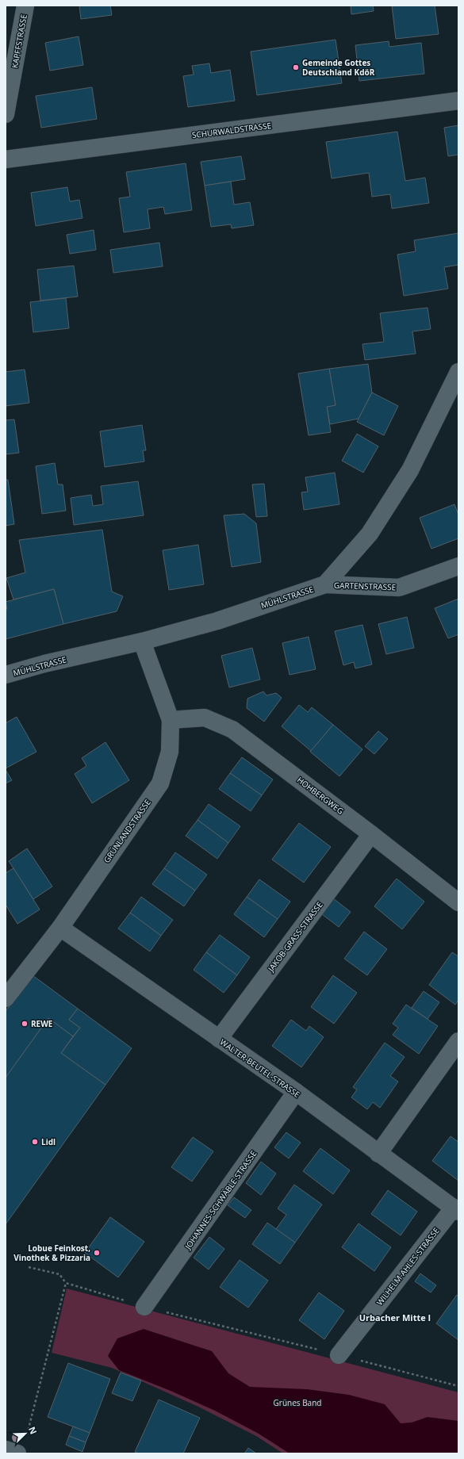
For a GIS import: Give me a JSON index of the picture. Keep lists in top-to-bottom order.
{
  "streets": {
    "street": [
      "KAPFFSTRASSE",
      "SCHURWALDSTRASSE",
      "GARTENSTRASSE",
      "MÜHLSTRASSE",
      "HOHBERGWEG",
      "GRÜNLANDSTRASSE",
      "JAKOB-GRASS-STRASSE",
      "WALTER-BEUTEL-STRASSE",
      "JOHANNES-SCHWÄBLE-STRASSE",
      "WILHELM-AHLES-STRASSE"
    ]
  },
  "crossings": [
    ["GARTENSTRASSE", "MÜHLSTRASSE"],
    ["MÜHLSTRASSE", "GRÜNLANDSTRASSE"],
    ["HOHBERGWEG", "GRÜNLANDSTRASSE"],
    ["HOHBERGWEG", "JAKOB-GRASS-STRASSE"],
    ["GRÜNLANDSTRASSE", "WALTER-BEUTEL-STRASSE"],
    ["JAKOB-GRASS-STRASSE", "WALTER-BEUTEL-STRASSE"],
    ["WALTER-BEUTEL-STRASSE", "JOHANNES-SCHWÄBLE-STRASSE"],
    ["WALTER-BEUTEL-STRASSE", "WILHELM-AHLES-STRASSE"]
  ],
  "districts": ["Urbacher Mitte I"],
  "parks": ["Grünes Band"],
  "places": [
    "Gemeinde Gottes Deutschland KdöR",
    "REWE",
    "Lidl",
    "Lobue Feinkost, Vinothek & Pizzaria"
  ],
  "north": "top right"
}
